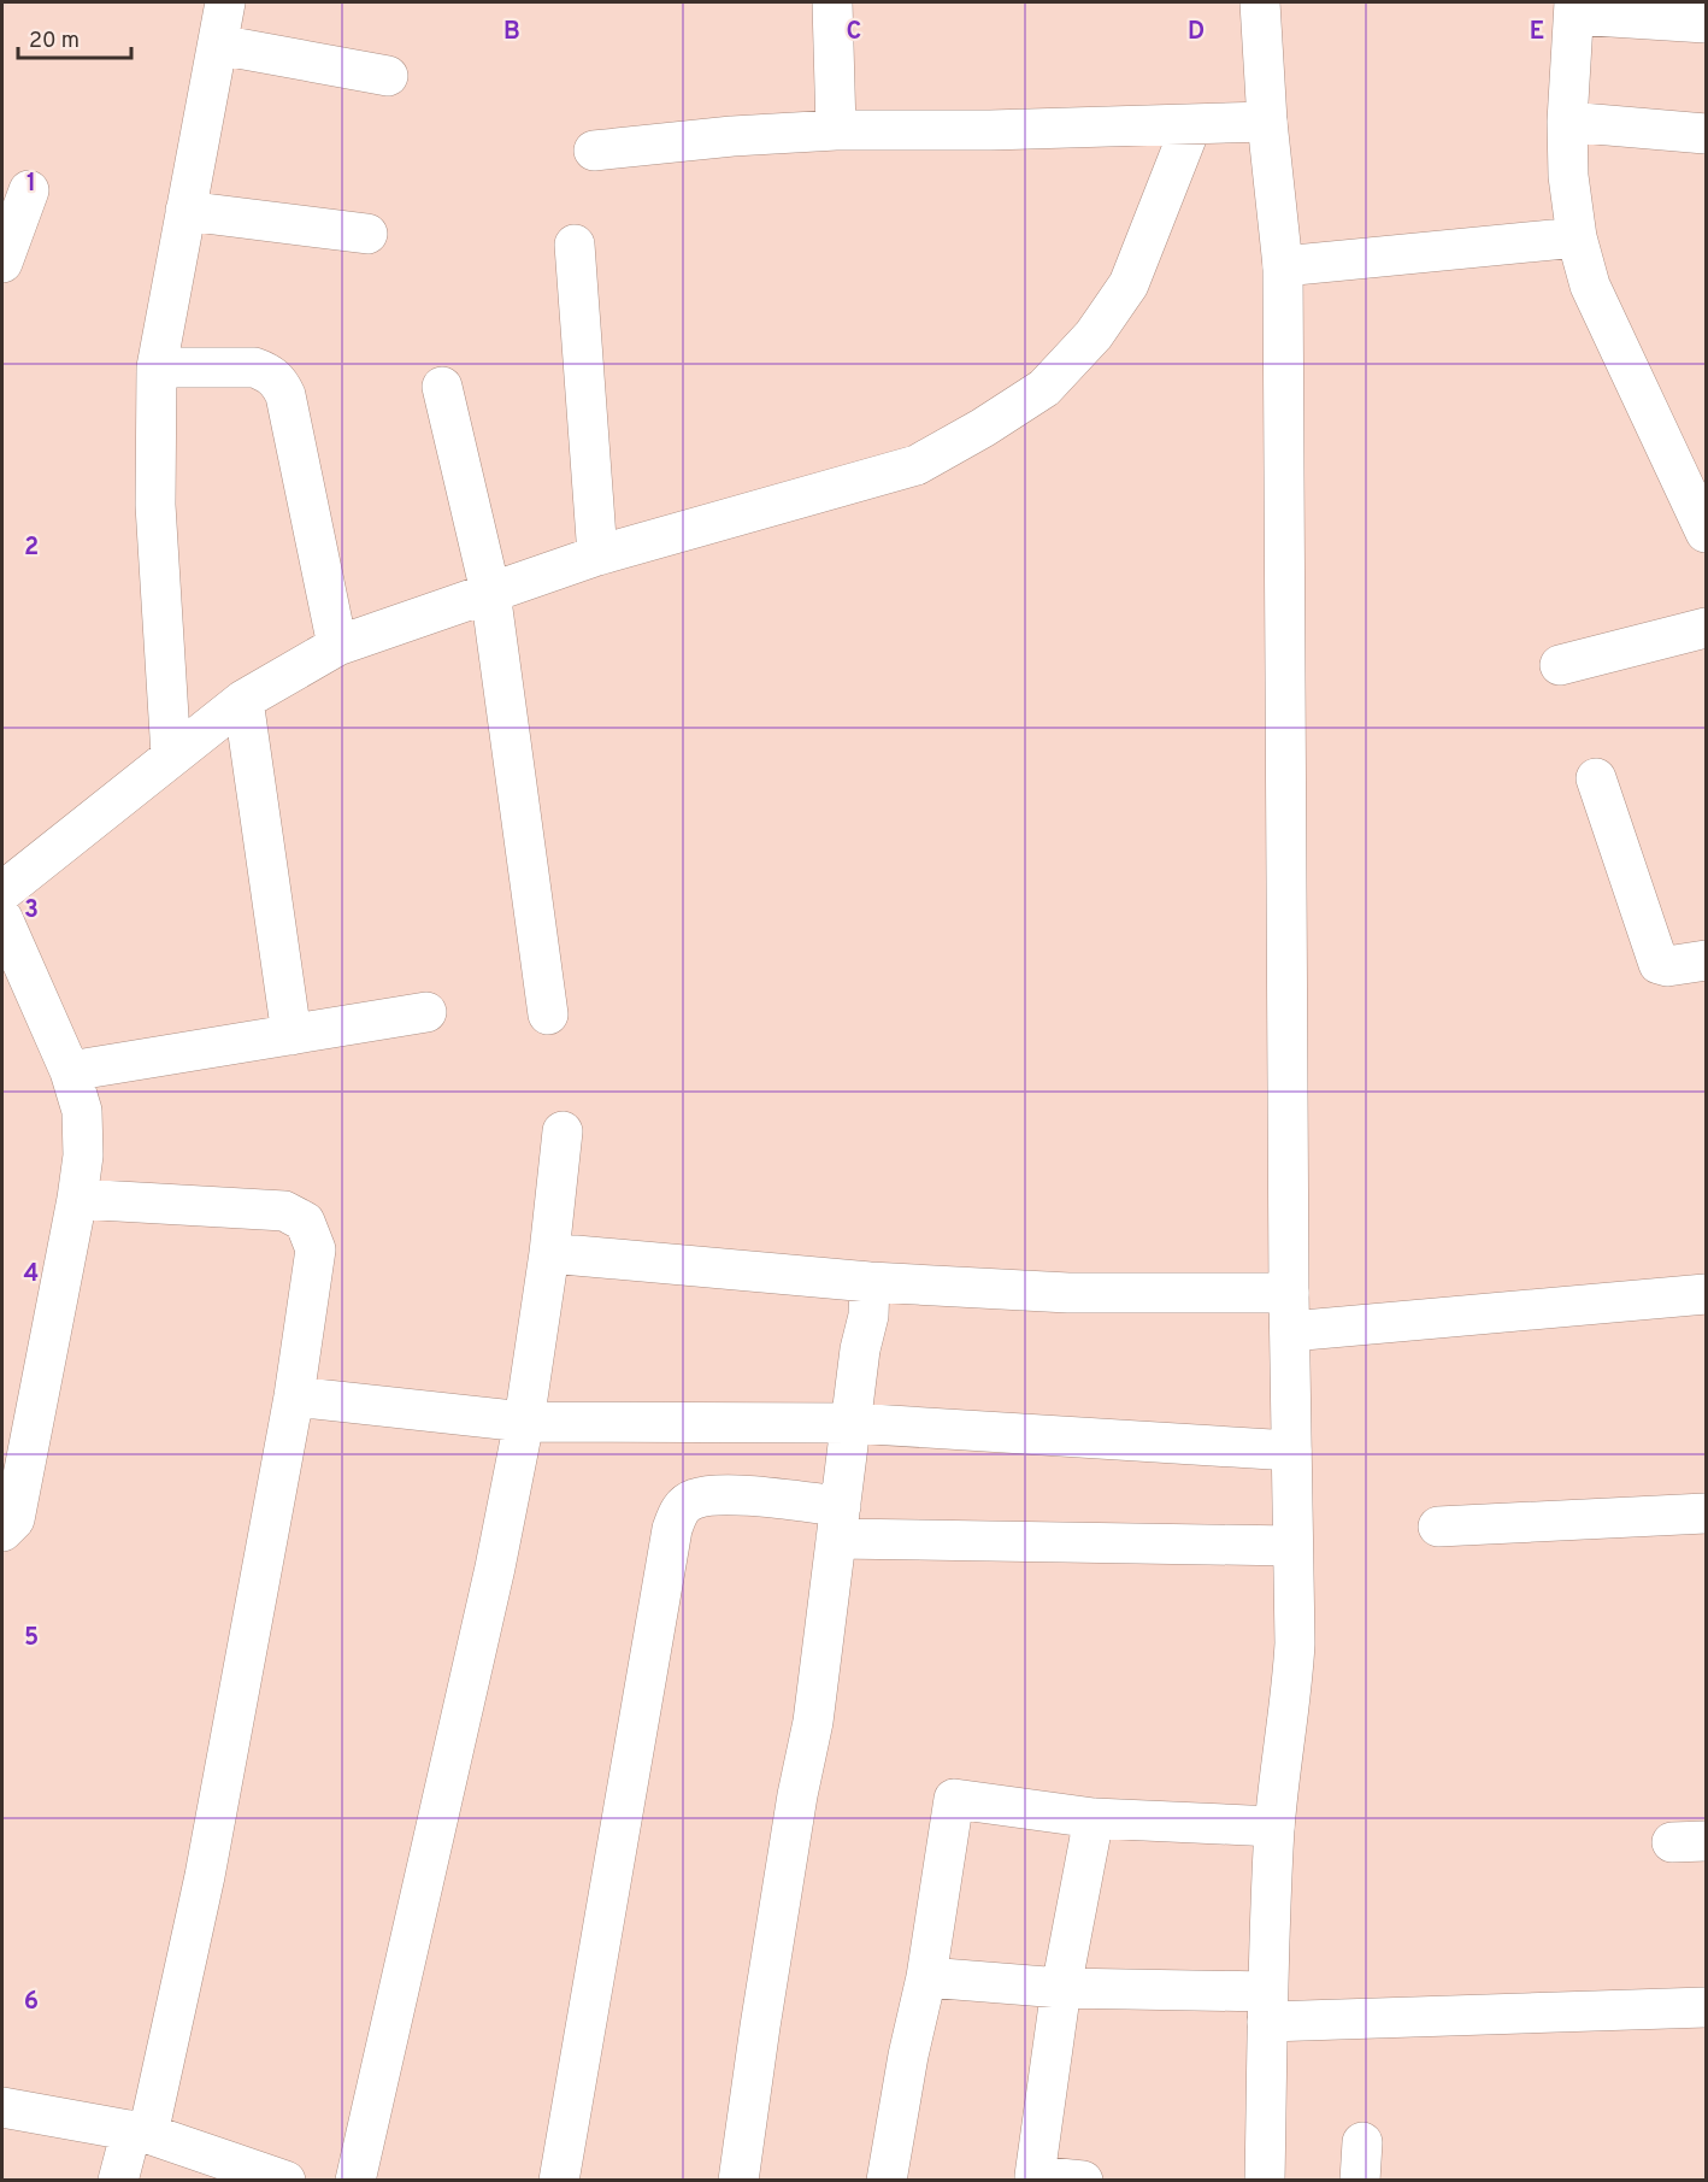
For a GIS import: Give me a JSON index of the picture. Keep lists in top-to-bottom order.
{
  "scale_bar": "20 m",
  "grid": {
    "columns": [
      "B",
      "C",
      "D",
      "E"
    ],
    "rows": [
      "1",
      "2",
      "3",
      "4",
      "5",
      "6"
    ]
  }
}
